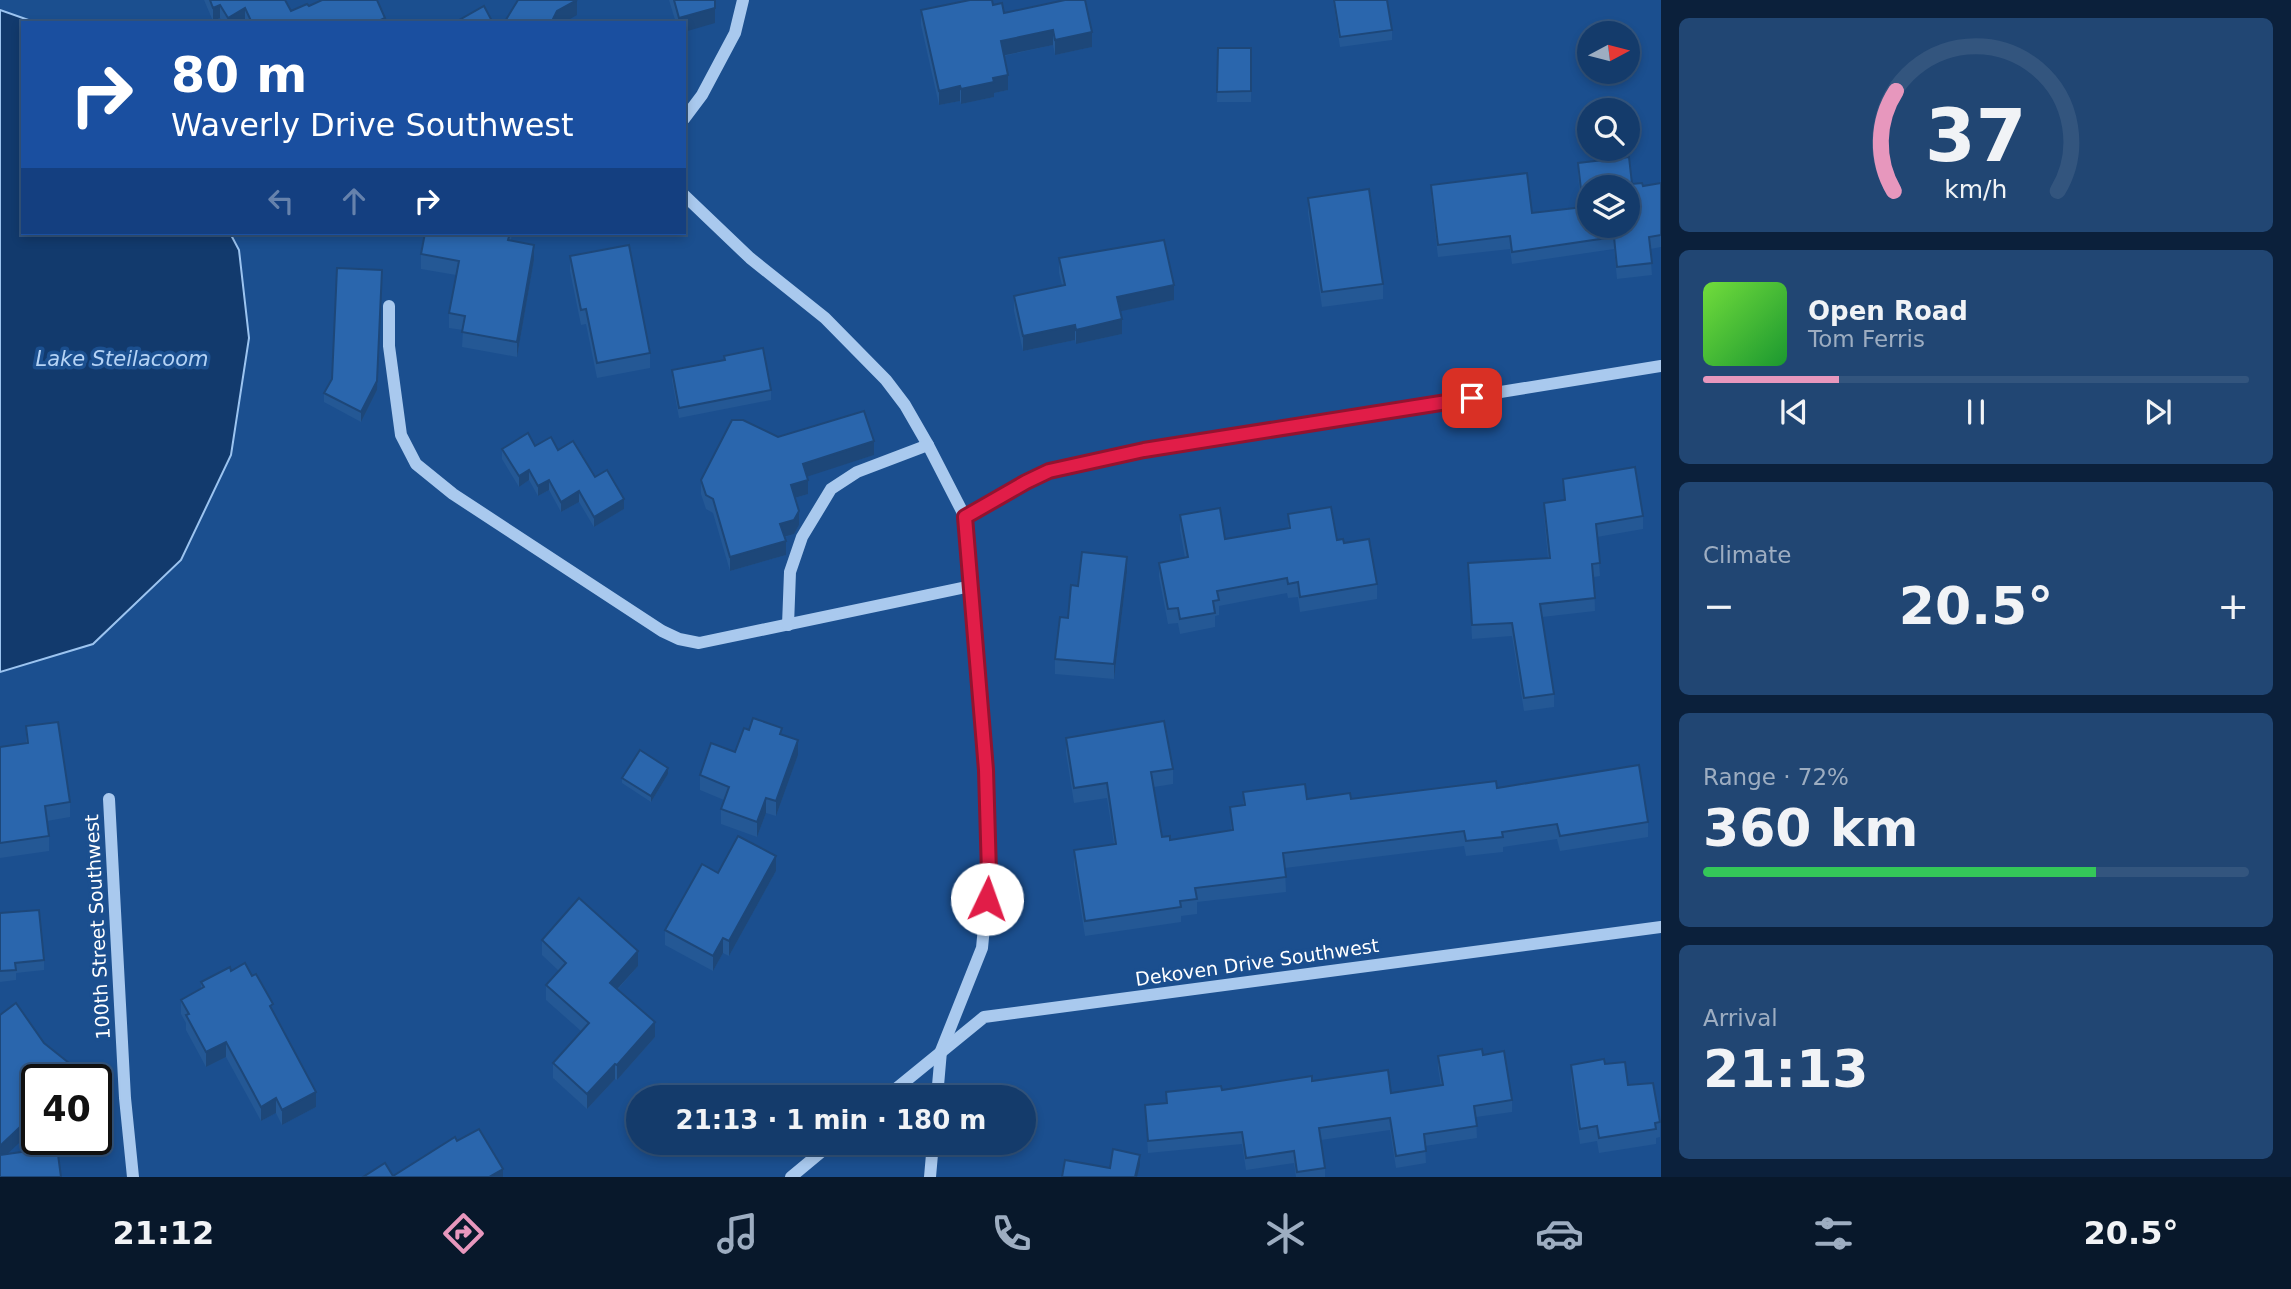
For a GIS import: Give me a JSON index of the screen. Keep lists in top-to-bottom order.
{
  "streets": {
    "street": ["100th Street Southwest", "Dekoven Drive Southwest"]
  },
  "water": ["Lake Steilacoom"],
  "north": "right",
  "page": {
    "turn": ["80 m", "Waverly Drive Southwest"],
    "song": ["Open Road", "Tom Ferris"],
    "tile": [
      "Climate",
      ["Range · 72%", "360 km"],
      ["Arrival", "21:13"]
    ],
    "heat": ["−", "20.5°", "+"],
    "limit": "40",
    "trip": "21:13 · 1 min · 180 m",
    "tabs": ["21:12", "20.5°"],
    "gauge": ["37", "km/h"]
  }
}
